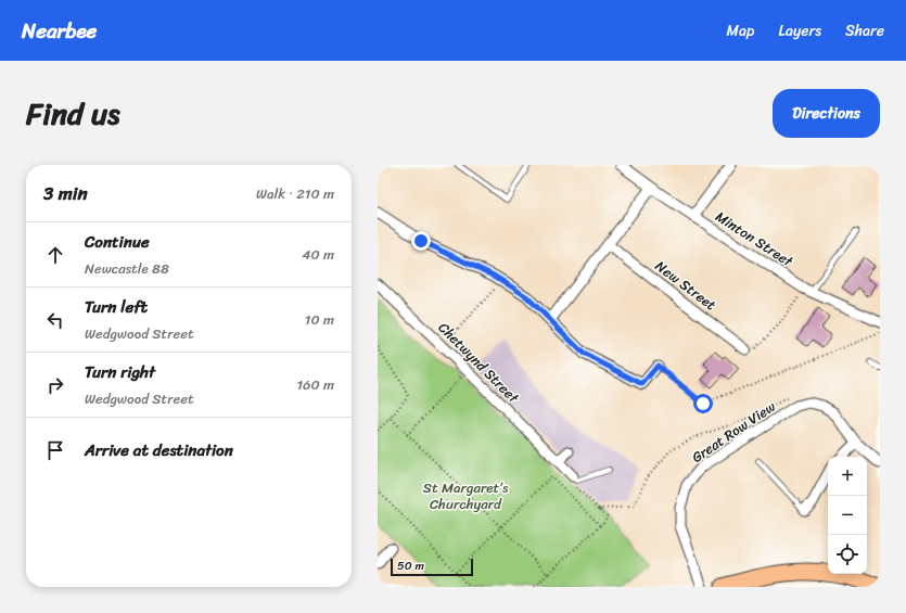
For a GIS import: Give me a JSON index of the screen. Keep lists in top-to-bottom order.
{
  "streets": {
    "street": [
      "Minton Street",
      "New Street",
      "Chetwynd Street",
      "Great Row View"
    ]
  },
  "parks": ["St Margaret’s Churchyard"],
  "scale_bar": "50 m",
  "page": {
    "header": "Nearbee",
    "nav": ["Map", "Layers", "Share"],
    "title": "Find us",
    "buttons": "Directions",
    "heading": ["3 min", "Walk · 210 m"],
    "list": [
      ["Continue", "Newcastle 88", "40 m"],
      ["Turn left", "Wedgwood Street", "10 m"],
      ["Turn right", "Wedgwood Street", "160 m"],
      "Arrive at destination"
    ],
    "map_buttons": ["+", "−"],
    "scale": "50 m"
  }
}
